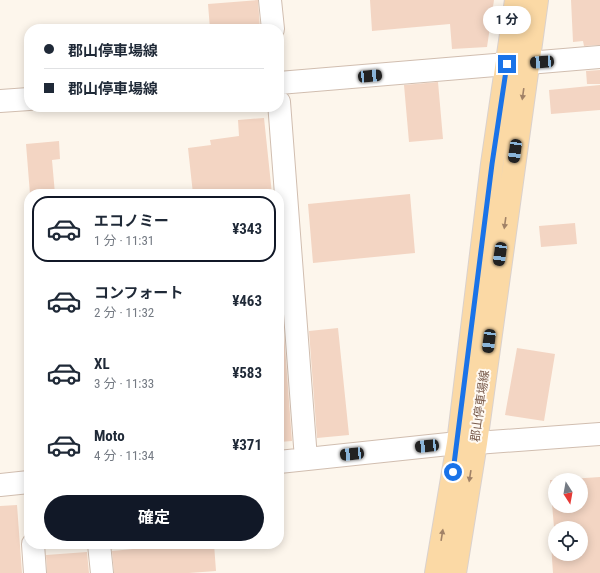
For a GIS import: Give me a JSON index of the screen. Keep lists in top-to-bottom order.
{
  "streets": {
    "main road": ["郡山停車場線"]
  },
  "north": "bottom",
  "page": {
    "bubble": "1 分",
    "banner": ["郡山停車場線", "郡山停車場線"],
    "list": [
      {
        "name": "エコノミー",
        "note": "1 分 · 11:31",
        "value": "¥343"
      },
      {
        "name": "コンフォート",
        "note": "2 分 · 11:32",
        "value": "¥463"
      },
      {
        "name": "XL",
        "note": "3 分 · 11:33",
        "value": "¥583"
      },
      {
        "name": "Moto",
        "note": "4 分 · 11:34",
        "value": "¥371"
      }
    ],
    "buttons": "確定"
  }
}
